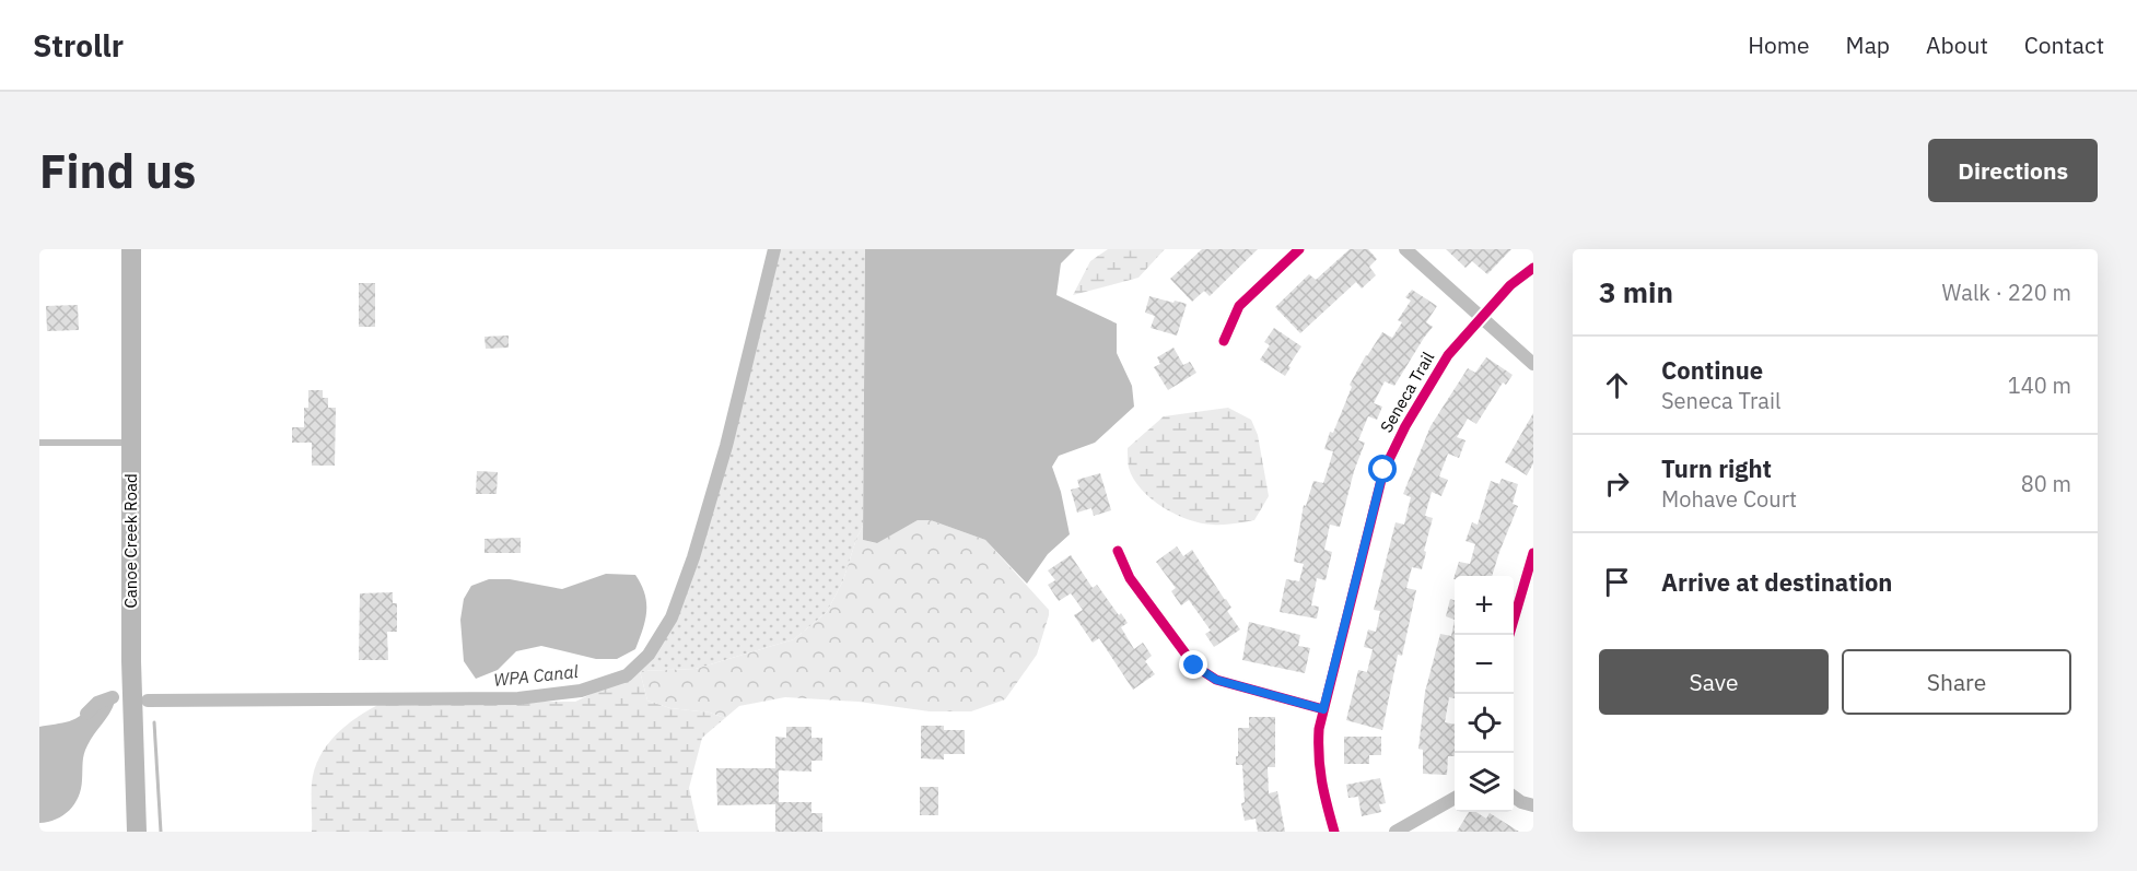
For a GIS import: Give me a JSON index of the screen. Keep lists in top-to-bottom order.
{
  "streets": {
    "main road": ["Canoe Creek Road"],
    "street": ["Seneca Trail"]
  },
  "water": ["WPA Canal"],
  "page": {
    "header": "Strollr",
    "nav": [
      "Home",
      "Map",
      "About",
      "Contact"
    ],
    "buttons": [
      "Directions",
      ["Save", "Share"]
    ],
    "title": "Find us",
    "heading": ["3 min", "Walk · 220 m"],
    "list": [
      ["Continue", "Seneca Trail", "140 m"],
      ["Turn right", "Mohave Court", "80 m"],
      "Arrive at destination"
    ],
    "map_buttons": ["+", "−"]
  }
}
